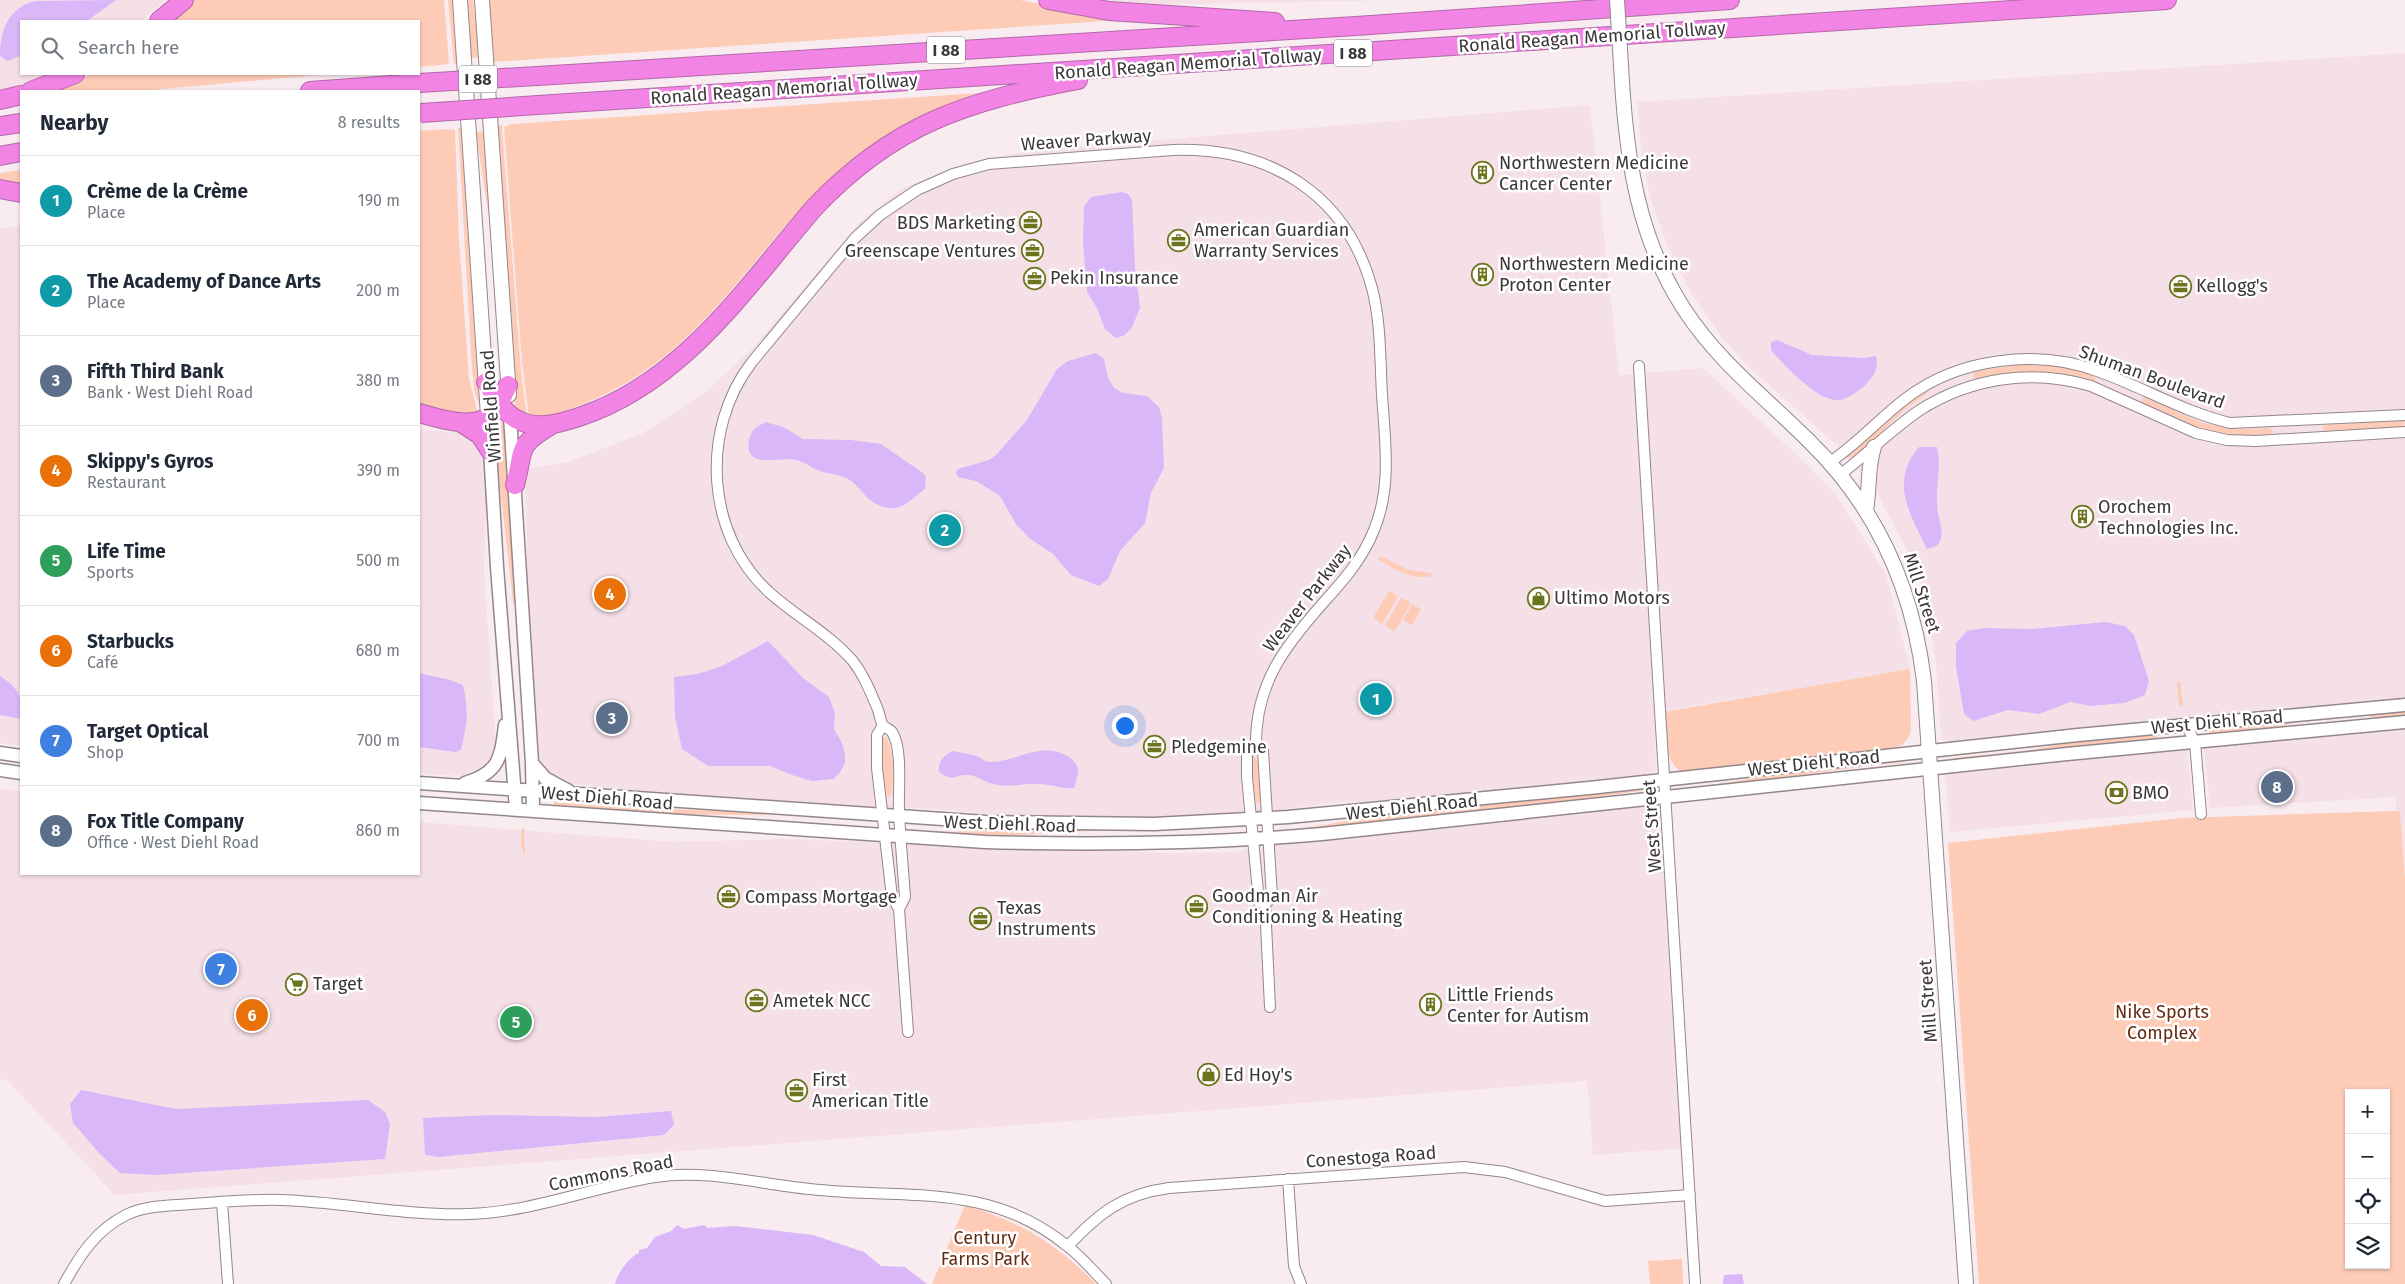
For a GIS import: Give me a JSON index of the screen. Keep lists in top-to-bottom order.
{
  "streets": {
    "highway": ["Ronald Reagan Memorial Tollway", "I 88"],
    "main road": ["Winfield Road", "Mill Street"],
    "street": [
      "Weaver Parkway",
      "Shuman Boulevard",
      "West Diehl Road",
      "West Street",
      "Conestoga Road",
      "Commons Road"
    ]
  },
  "crossings": [
    ["Weaver Parkway", "West Diehl Road"],
    ["Shuman Boulevard", "Mill Street"],
    ["Winfield Road", "West Diehl Road"],
    ["Mill Street", "West Diehl Road"],
    ["West Diehl Road", "West Street"],
    ["West Street", "Conestoga Road"],
    ["Conestoga Road", "Commons Road"]
  ],
  "parks": ["Nike Sports Complex", "Century Farms Park"],
  "places": {
    "building": [
      "Northwestern Medicine Cancer Center",
      "Northwestern Medicine Proton Center",
      "Orochem Technologies Inc.",
      "Little Friends Center for Autism"
    ],
    "office": [
      "BDS Marketing",
      "American Guardian Warranty Services",
      "Greenscape Ventures",
      "Pekin Insurance",
      "Kellogg's",
      "Pledgemine",
      "Compass Mortgage",
      "Goodman Air Conditioning & Heating",
      "Texas Instruments",
      "Ametek NCC",
      "First American Title"
    ],
    "shop": ["Ultimo Motors", "Ed Hoy's"],
    "bank": ["BMO"],
    "supermarket": ["Target"]
  },
  "page": {
    "search": "Search here",
    "heading": ["Nearby", "8 results"],
    "list": [
      {
        "mark": "1",
        "name": "Crème de la Crème",
        "note": "Place",
        "value": "190 m"
      },
      {
        "mark": "2",
        "name": "The Academy of Dance Arts",
        "note": "Place",
        "value": "200 m"
      },
      {
        "mark": "3",
        "name": "Fifth Third Bank",
        "note": "Bank · West Diehl Road",
        "value": "380 m"
      },
      {
        "mark": "4",
        "name": "Skippy's Gyros",
        "note": "Restaurant",
        "value": "390 m"
      },
      {
        "mark": "5",
        "name": "Life Time",
        "note": "Sports",
        "value": "500 m"
      },
      {
        "mark": "6",
        "name": "Starbucks",
        "note": "Café",
        "value": "680 m"
      },
      {
        "mark": "7",
        "name": "Target Optical",
        "note": "Shop",
        "value": "700 m"
      },
      {
        "mark": "8",
        "name": "Fox Title Company",
        "note": "Office · West Diehl Road",
        "value": "860 m"
      }
    ],
    "pins": [
      "2",
      "4",
      "1",
      "3",
      "8",
      "7",
      "6",
      "5"
    ],
    "map_buttons": ["+", "−"]
  }
}
